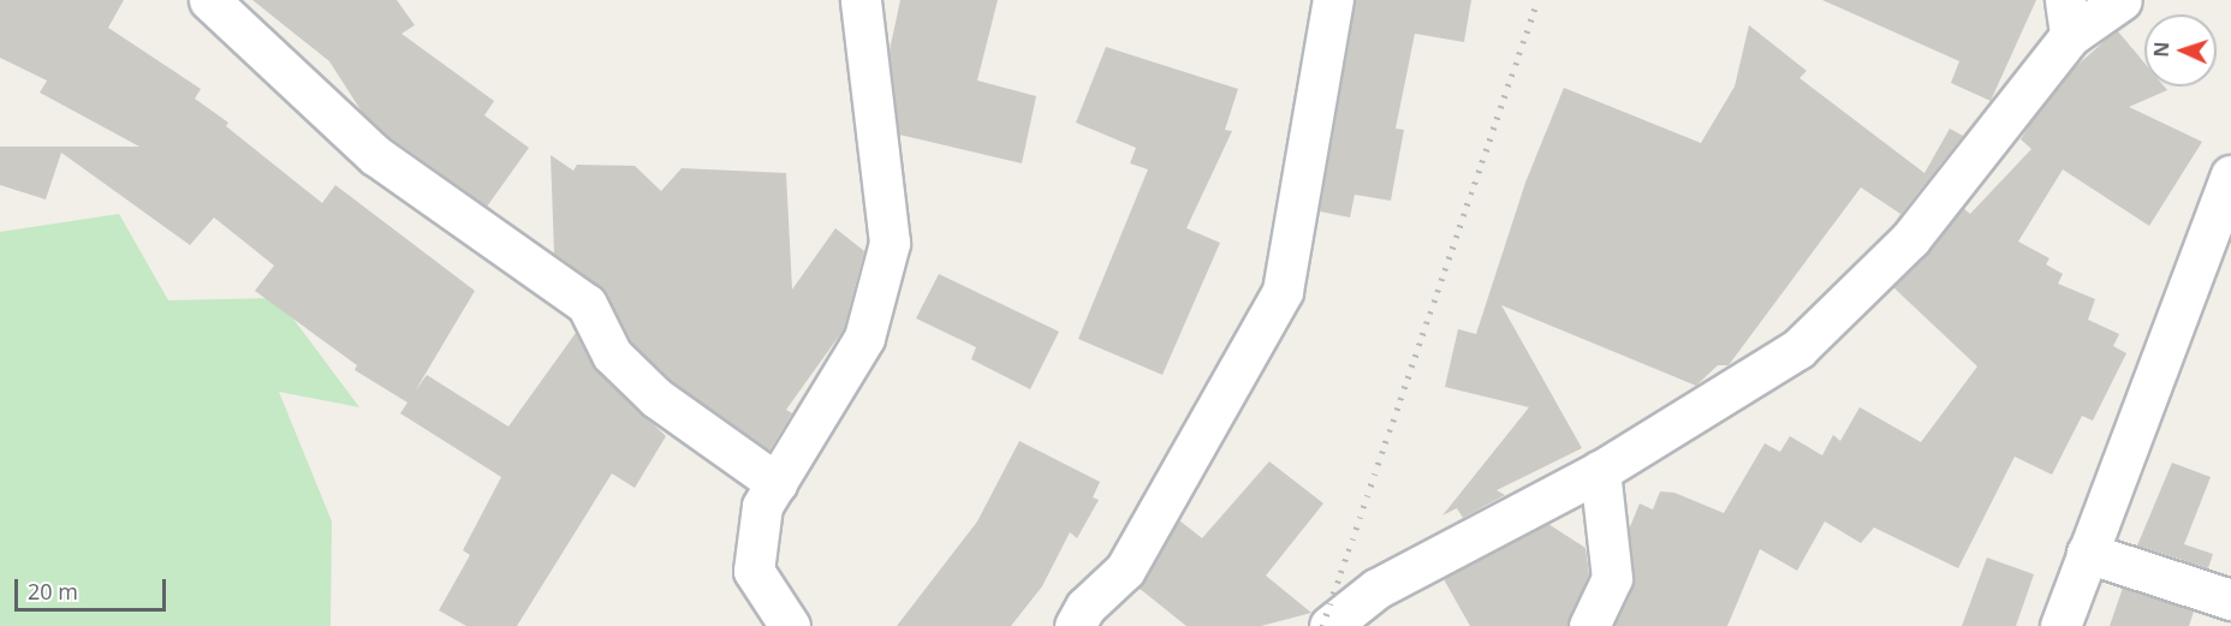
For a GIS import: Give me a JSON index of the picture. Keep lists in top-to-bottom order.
{
  "scale_bar": "20 m",
  "north": "left"
}
